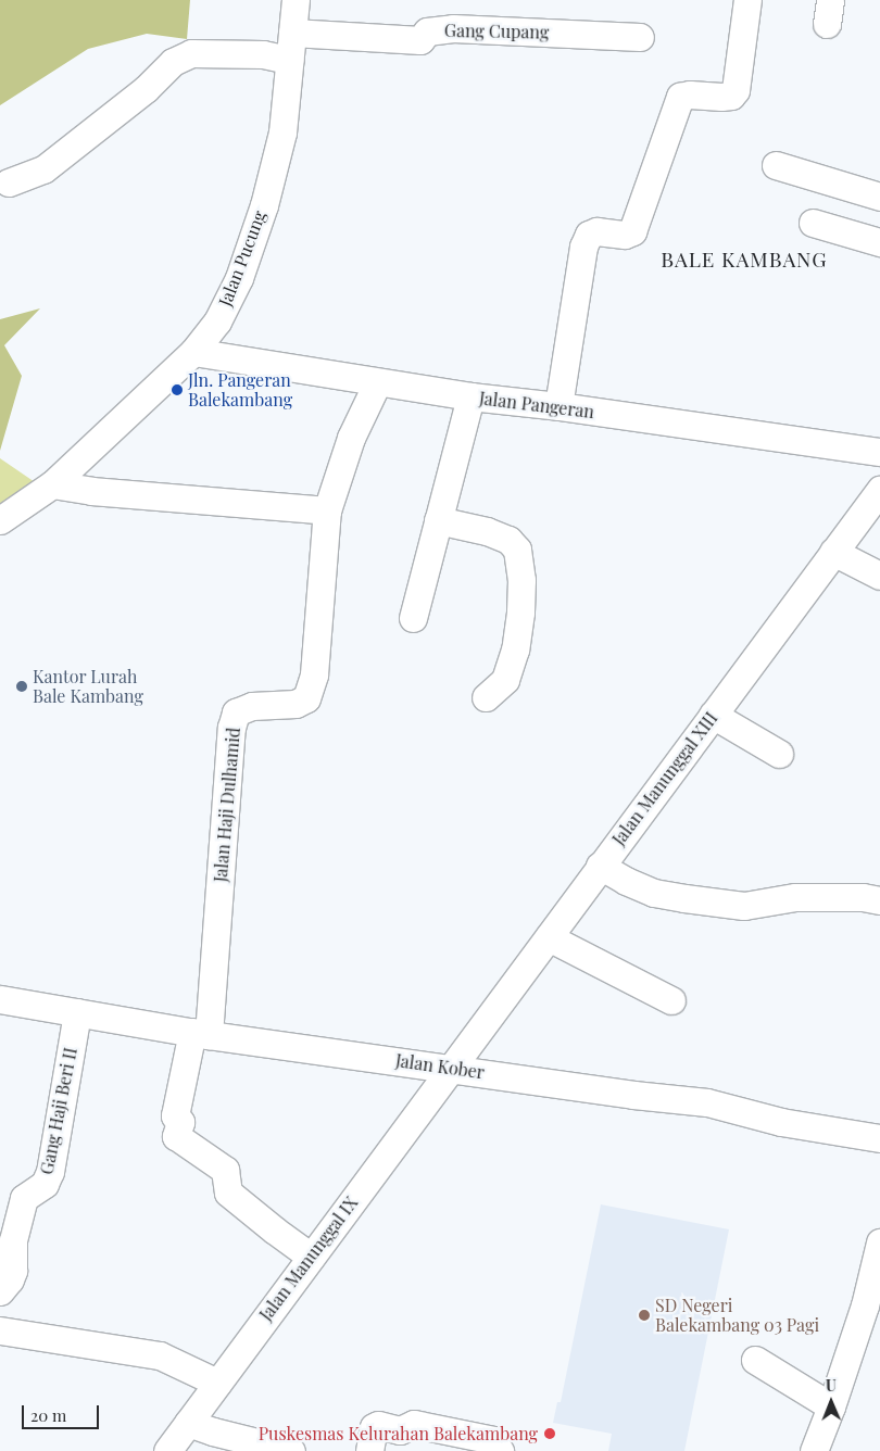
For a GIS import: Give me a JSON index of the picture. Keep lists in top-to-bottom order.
{
  "streets": {
    "street": [
      "Gang Cupang",
      "Jalan Pucung",
      "Jalan Pangeran",
      "Jalan Manunggal XIII",
      "Jalan Haji Dulhamid",
      "Jalan Kober",
      "Gang Haji Beri II",
      "Jalan Manunggal IX"
    ]
  },
  "crossings": [
    ["Gang Cupang", "Jalan Pucung"],
    ["Jalan Pucung", "Jalan Pangeran"],
    ["Jalan Pangeran", "Jalan Haji Dulhamid"],
    ["Jalan Manunggal XIII", "Jalan Kober"],
    ["Jalan Manunggal XIII", "Jalan Manunggal IX"],
    ["Jalan Haji Dulhamid", "Jalan Kober"],
    ["Jalan Kober", "Gang Haji Beri II"],
    ["Jalan Kober", "Jalan Manunggal IX"]
  ],
  "districts": ["BALE KAMBANG"],
  "places": [
    "Jln. Pangeran Balekambang",
    "Kantor Lurah Bale Kambang",
    "SD Negeri Balekambang 03 Pagi",
    "Puskesmas Kelurahan Balekambang"
  ],
  "scale_bar": "20 m",
  "north": "top"
}
